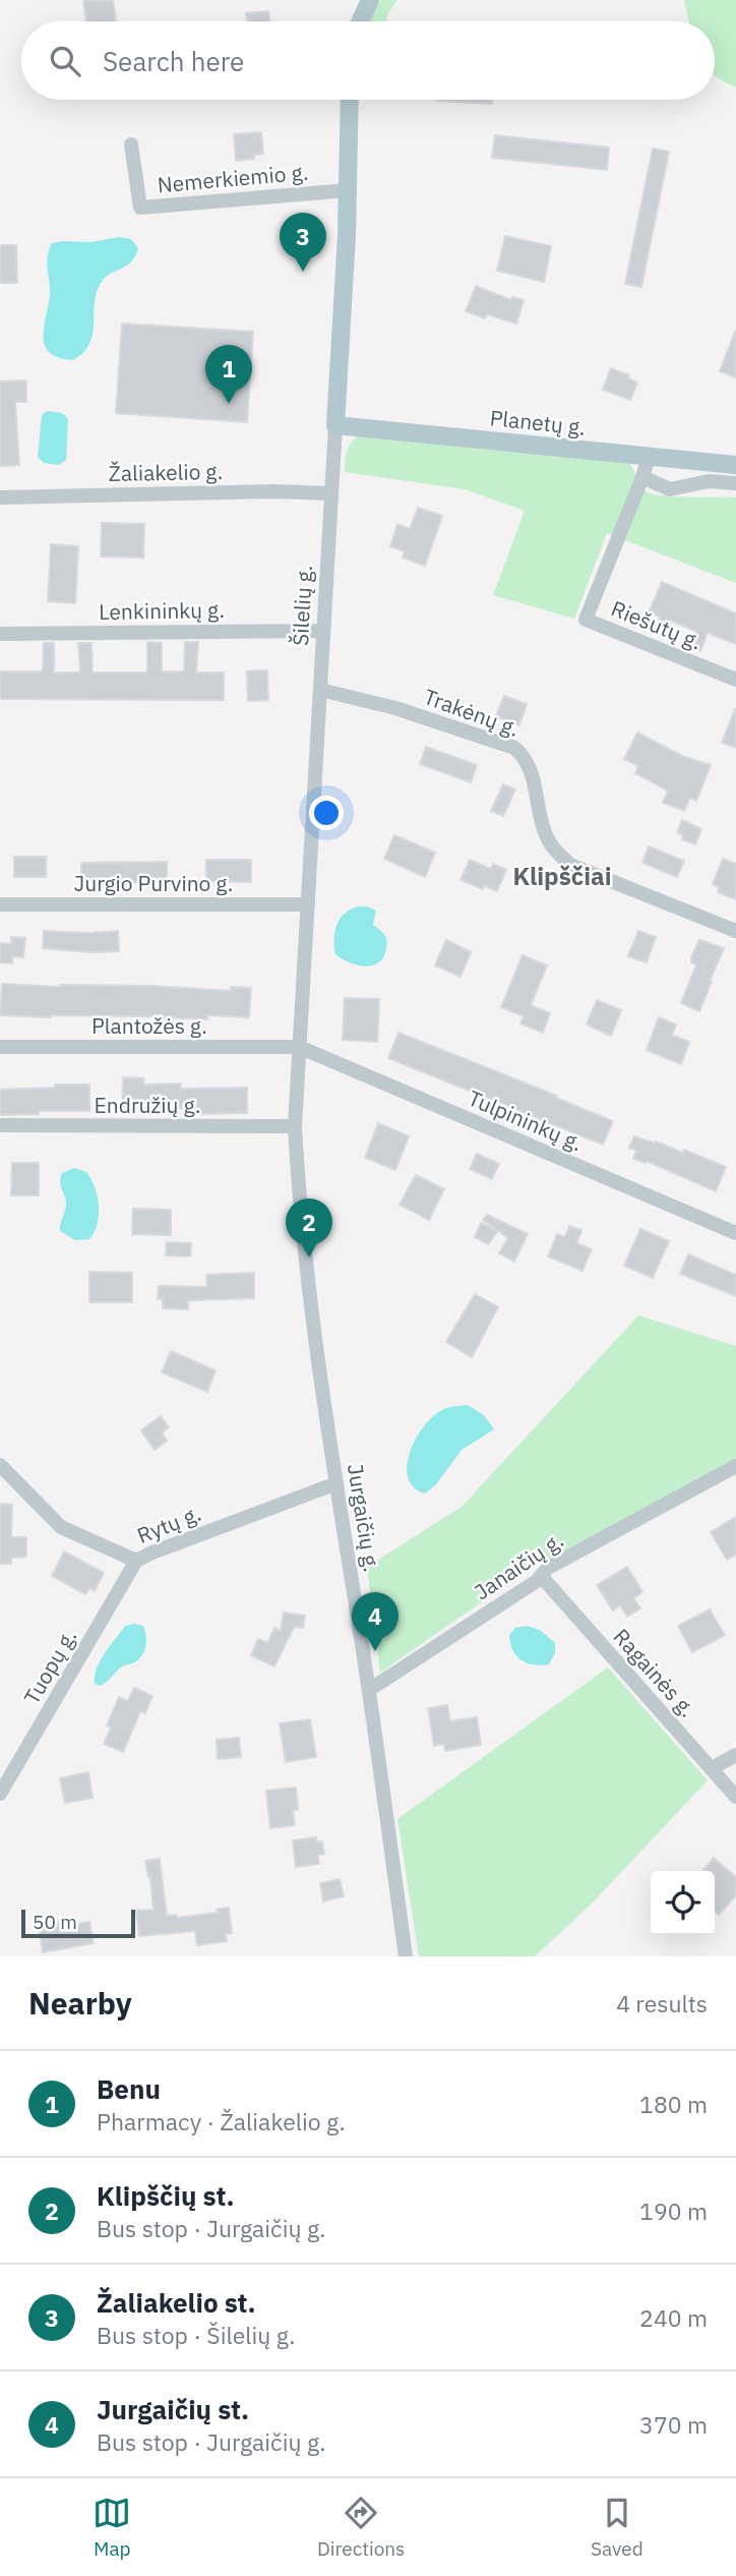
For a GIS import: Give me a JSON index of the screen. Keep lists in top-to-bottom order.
{
  "streets": {
    "main road": ["Planetų g.", "Šilelių g."],
    "street": [
      "Nemerkiemio g.",
      "Žaliakelio g.",
      "Lenkininkų g.",
      "Riešutų g.",
      "Trakėnų g.",
      "Jurgio Purvino g.",
      "Plantožės g.",
      "Endružių g.",
      "Tulpininkų g.",
      "Jurgaičių g.",
      "Rytų g.",
      "Janaičių g.",
      "Tuopų g.",
      "Ragainės g."
    ]
  },
  "crossings": [
    ["Nemerkiemio g.", "Šilelių g."],
    ["Planetų g.", "Šilelių g."],
    ["Žaliakelio g.", "Šilelių g."],
    ["Šilelių g.", "Lenkininkų g."],
    ["Šilelių g.", "Trakėnų g."],
    ["Šilelių g.", "Jurgio Purvino g."],
    ["Šilelių g.", "Plantožės g."],
    ["Šilelių g.", "Endružių g."],
    ["Šilelių g.", "Tulpininkų g."],
    ["Šilelių g.", "Jurgaičių g."],
    ["Plantožės g.", "Tulpininkų g."],
    ["Endružių g.", "Jurgaičių g."],
    ["Jurgaičių g.", "Rytų g."],
    ["Jurgaičių g.", "Janaičių g."],
    ["Rytų g.", "Tuopų g."],
    ["Janaičių g.", "Ragainės g."]
  ],
  "districts": ["Klipščiai"],
  "scale_bar": "50 m",
  "page": {
    "search": "Search here",
    "pins": [
      "3",
      "1",
      "2",
      "4"
    ],
    "scale": "50 m",
    "heading": ["Nearby", "4 results"],
    "list": [
      {
        "mark": "1",
        "name": "Benu",
        "note": "Pharmacy · Žaliakelio g.",
        "value": "180 m"
      },
      {
        "mark": "2",
        "name": "Klipščių st.",
        "note": "Bus stop · Jurgaičių g.",
        "value": "190 m"
      },
      {
        "mark": "3",
        "name": "Žaliakelio st.",
        "note": "Bus stop · Šilelių g.",
        "value": "240 m"
      },
      {
        "mark": "4",
        "name": "Jurgaičių st.",
        "note": "Bus stop · Jurgaičių g.",
        "value": "370 m"
      }
    ],
    "nav": ["Map", "Directions", "Saved"]
  }
}
